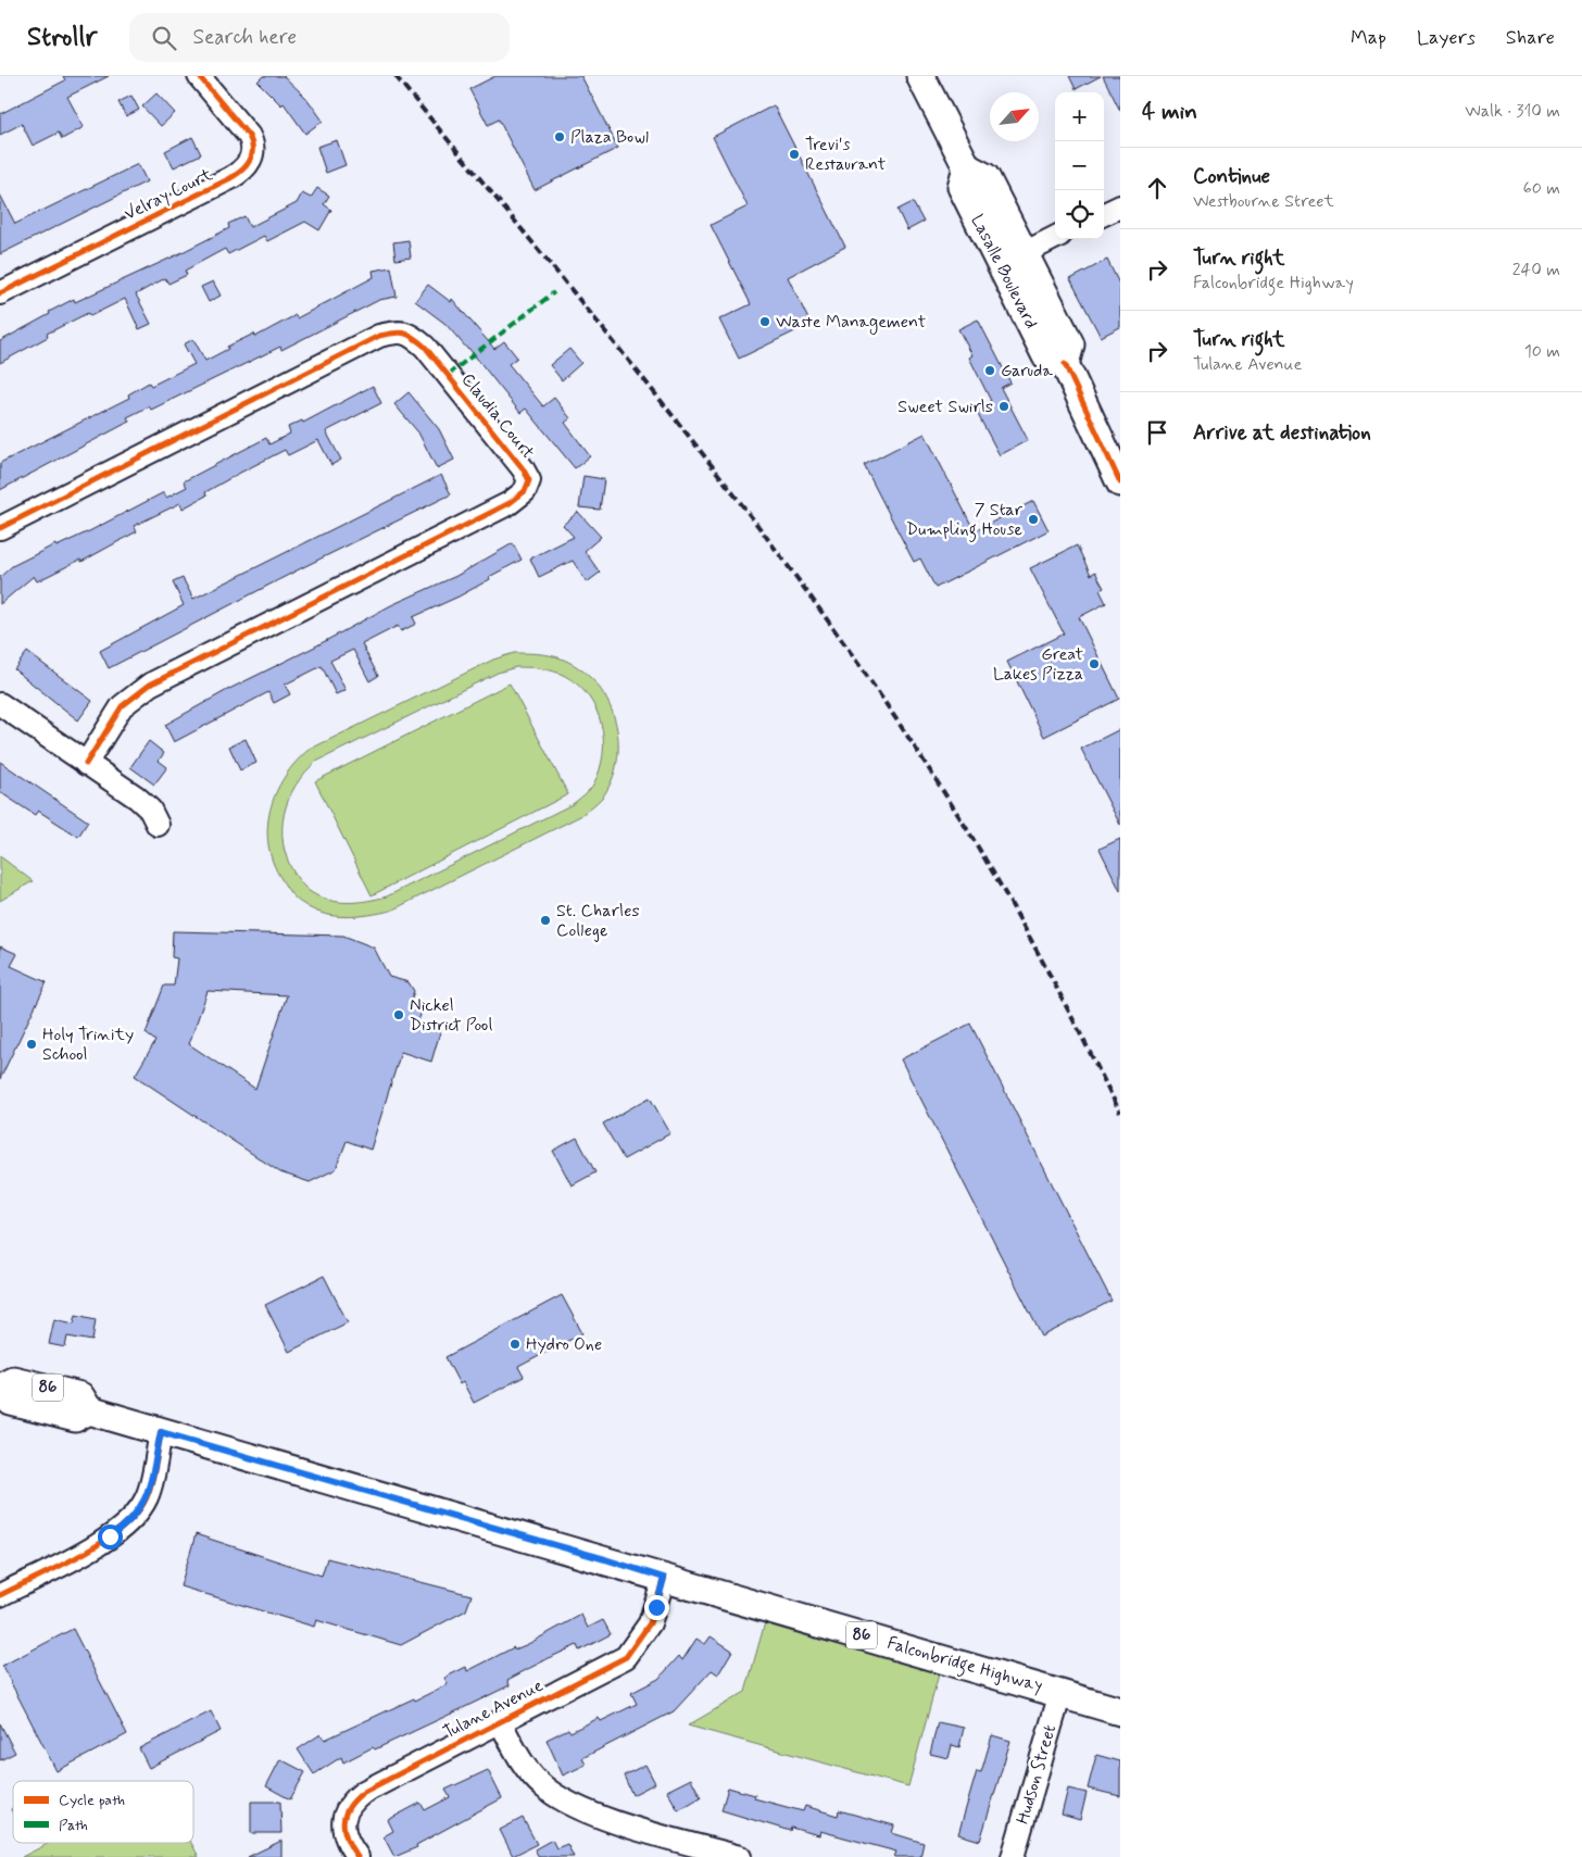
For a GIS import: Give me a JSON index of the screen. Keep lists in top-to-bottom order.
{
  "streets": {
    "main road": ["Lasalle Boulevard", "86", "Falconbridge Highway"],
    "street": [
      "Velray Court",
      "Claudia Court",
      "Tulane Avenue",
      "Hudson Street"
    ]
  },
  "crossings": [
    ["Falconbridge Highway", "Tulane Avenue"],
    ["Falconbridge Highway", "Hudson Street"]
  ],
  "places": [
    "Plaza Bowl",
    "Trevi's Restaurant",
    "Waste Management",
    "Garuda",
    "Sweet Swirls",
    "7 Star Dumpling House",
    "Great Lakes Pizza",
    "St. Charles College",
    "Nickel District Pool",
    "Holy Trinity School",
    "Hydro One"
  ],
  "legend": ["Cycle path", "Path"],
  "north": "top right",
  "page": {
    "header": "Strollr",
    "search": "Search here",
    "nav": ["Map", "Layers", "Share"],
    "heading": ["4 min", "Walk · 310 m"],
    "map_buttons": ["+", "−"],
    "list": [
      ["Continue", "Westbourne Street", "60 m"],
      ["Turn right", "Falconbridge Highway", "240 m"],
      ["Turn right", "Tulane Avenue", "10 m"],
      "Arrive at destination"
    ]
  }
}
